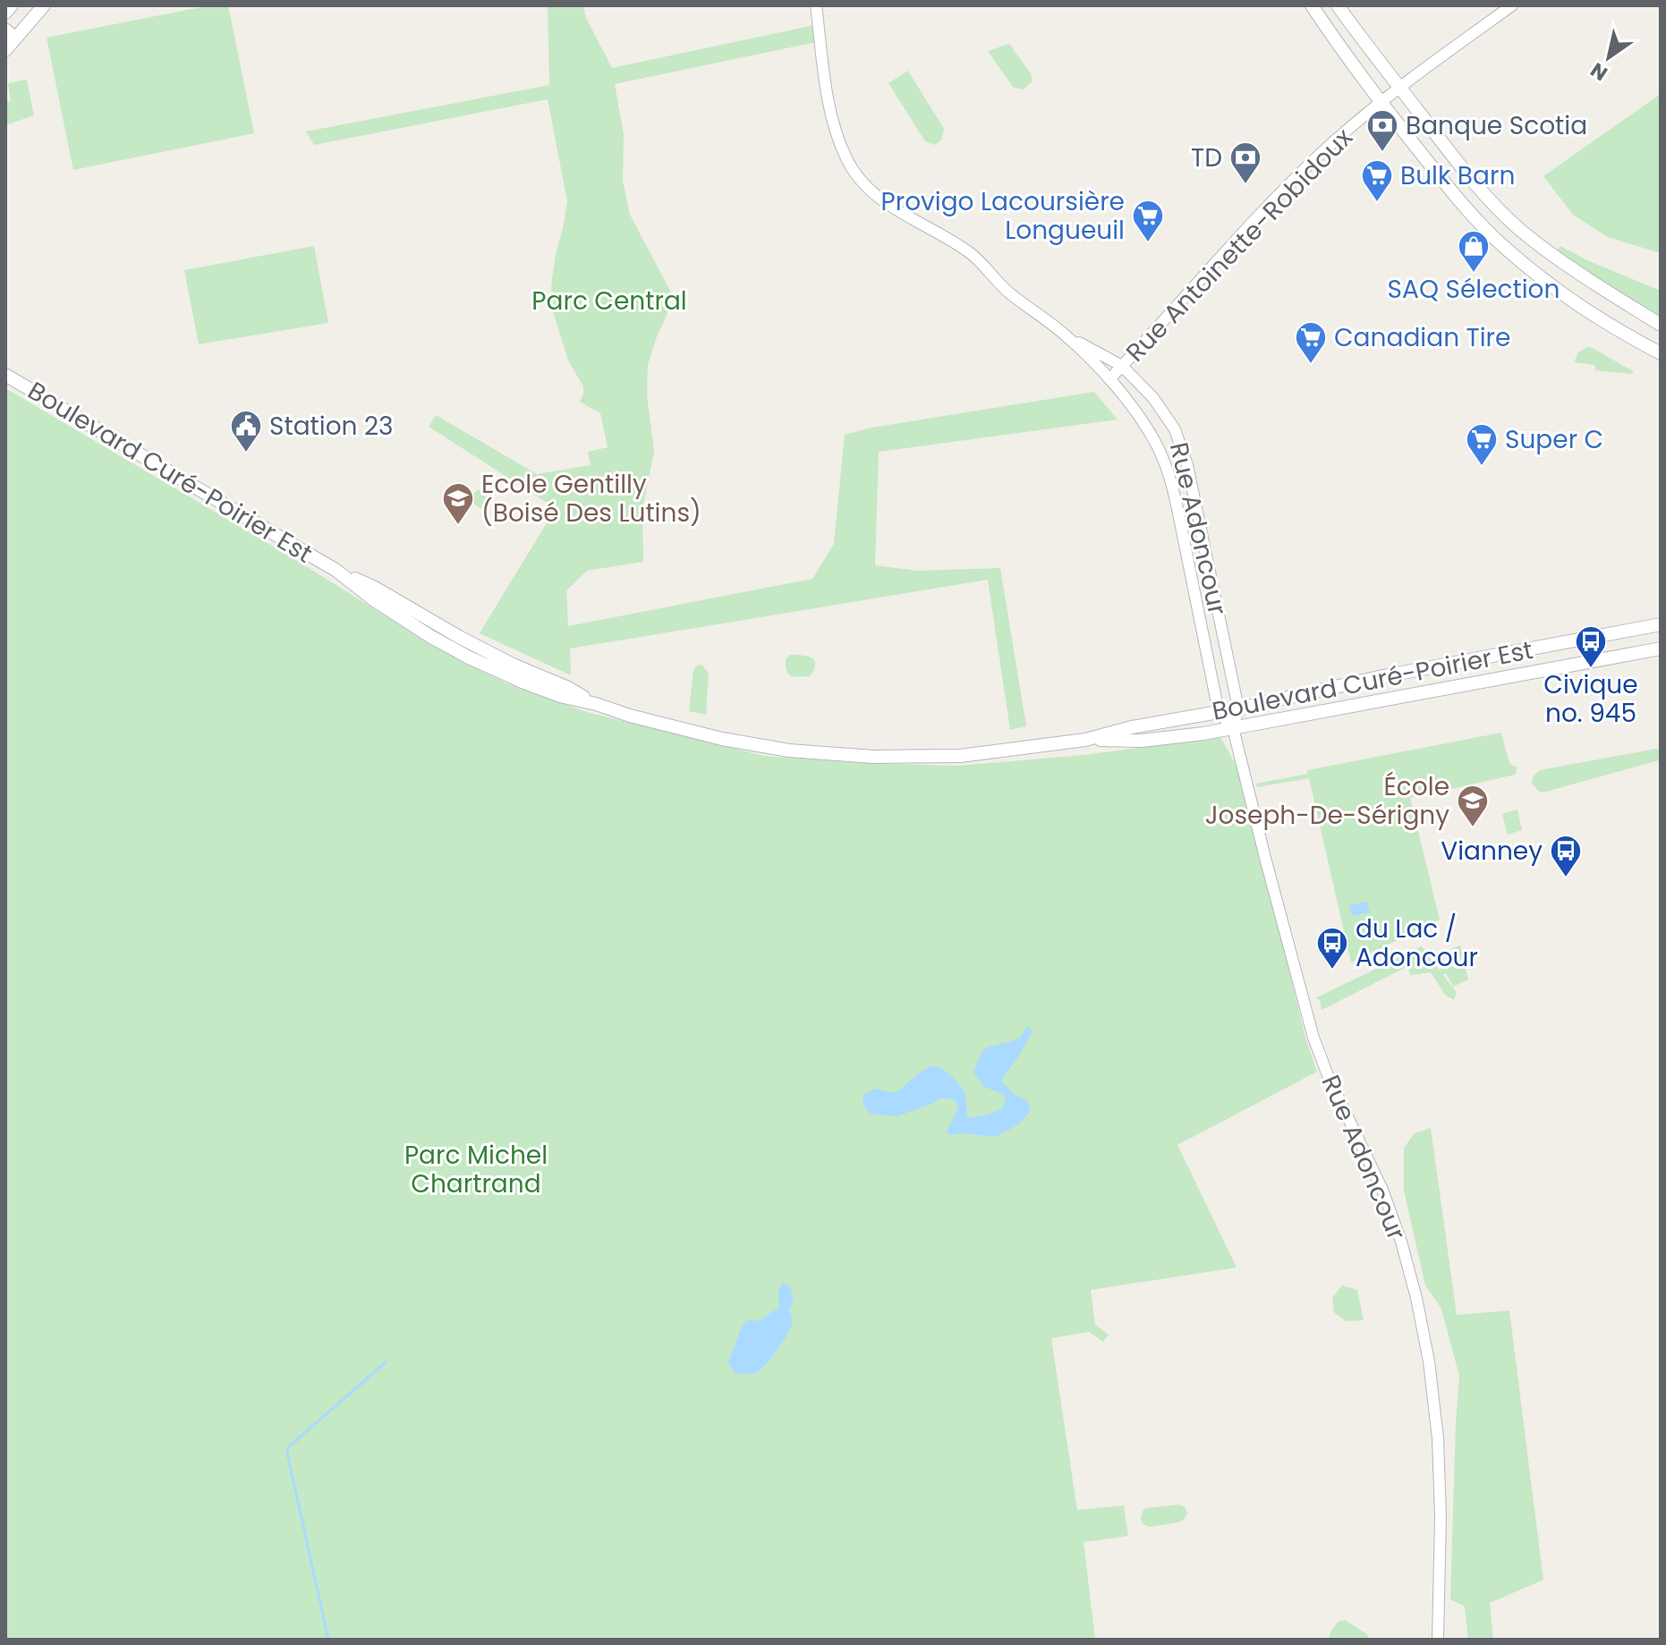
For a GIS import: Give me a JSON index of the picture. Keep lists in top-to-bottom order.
{
  "streets": {
    "main road": ["Boulevard Curé-Poirier Est"],
    "street": ["Rue Antoinette-Robidoux", "Rue Adoncour"]
  },
  "crossings": [
    ["Rue Antoinette-Robidoux", "Rue Adoncour"],
    ["Boulevard Curé-Poirier Est", "Rue Adoncour"]
  ],
  "parks": ["Parc Central", "Parc Michel Chartrand"],
  "places": {
    "bank": ["Banque Scotia", "TD"],
    "supermarket": [
      "Bulk Barn",
      "Provigo Lacoursière Longueuil",
      "Canadian Tire",
      "Super C"
    ],
    "shop": ["SAQ Sélection"],
    "public building": ["Station 23"],
    "school or university": ["Ecole Gentilly (Boisé Des Lutins)", "École Joseph-De-Sérigny"],
    "bus stop": ["Civique no. 945", "Vianney", "du Lac / Adoncour"]
  },
  "north": "bottom left"
}
